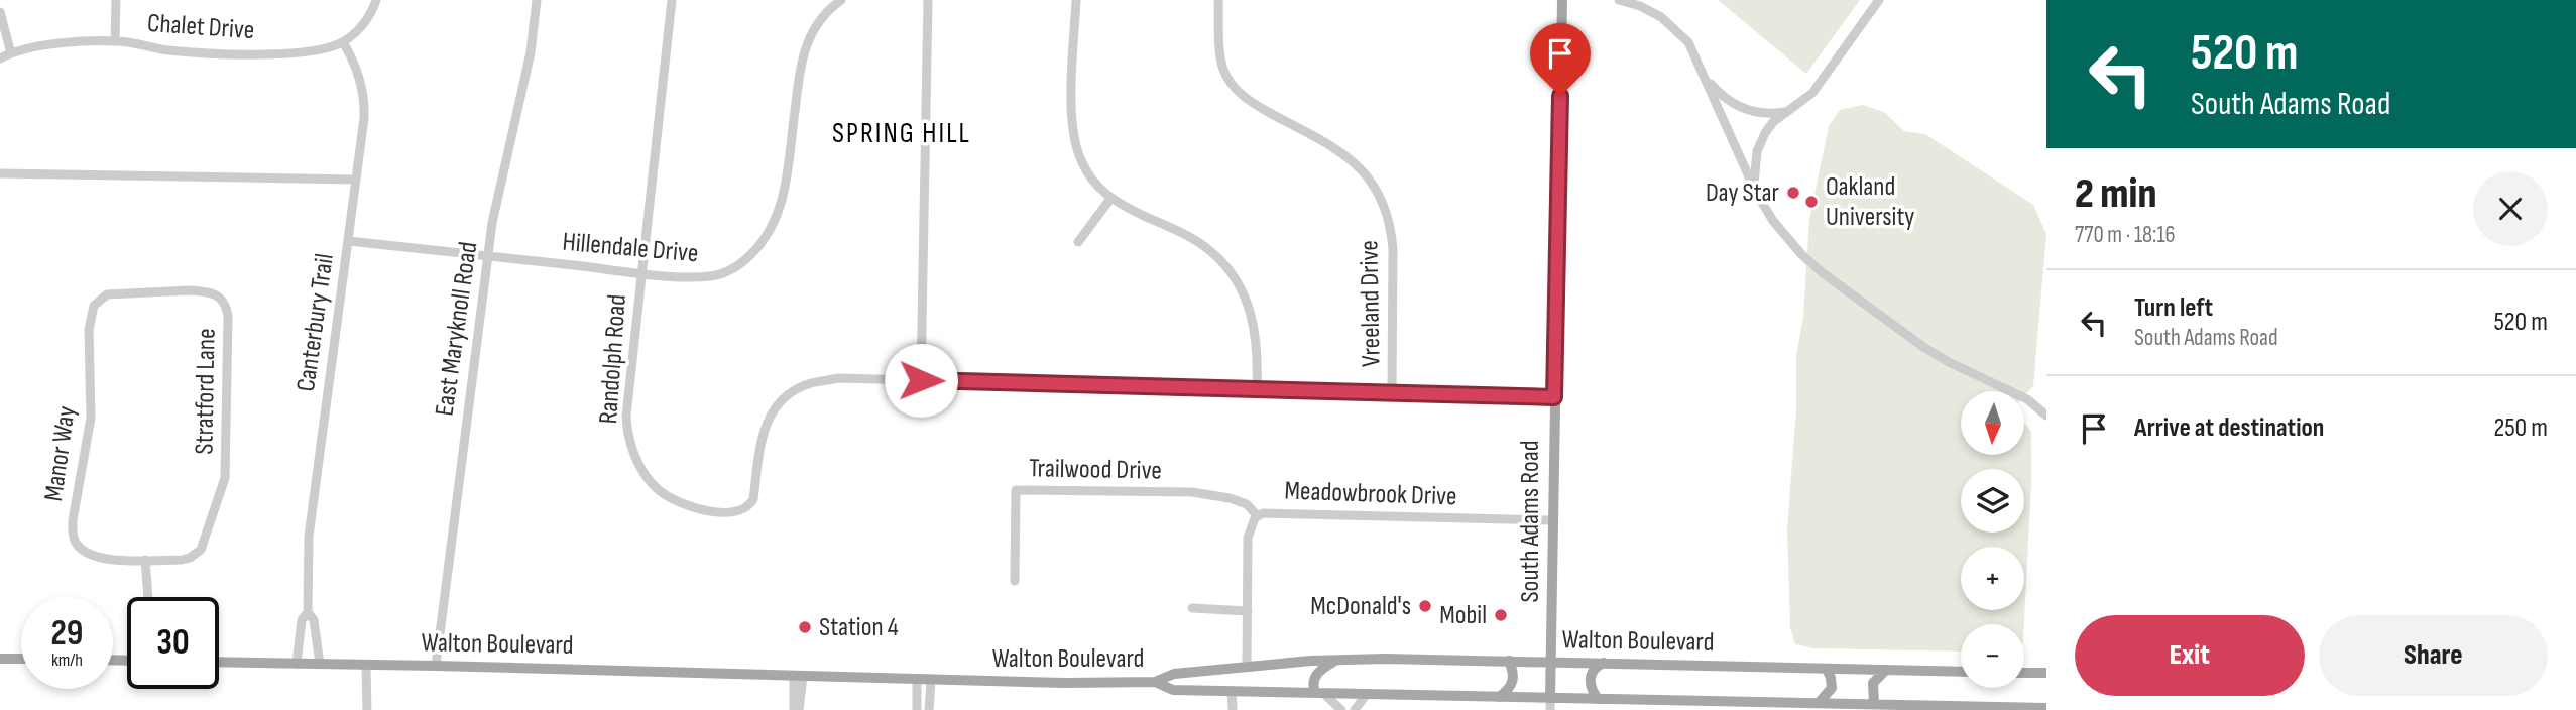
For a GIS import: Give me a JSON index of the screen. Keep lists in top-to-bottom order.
{
  "streets": {
    "main road": ["South Adams Road", "Walton Boulevard"],
    "street": [
      "Chalet Drive",
      "Hillendale Drive",
      "Vreeland Drive",
      "Canterbury Trail",
      "East Maryknoll Road",
      "Randolph Road",
      "Stratford Lane",
      "Manor Way",
      "Trailwood Drive",
      "Meadowbrook Drive"
    ]
  },
  "crossings": [
    ["Chalet Drive", "Canterbury Trail"],
    ["Hillendale Drive", "Canterbury Trail"],
    ["Hillendale Drive", "East Maryknoll Road"],
    ["Hillendale Drive", "Randolph Road"],
    ["Canterbury Trail", "Walton Boulevard"],
    ["East Maryknoll Road", "Walton Boulevard"],
    ["Stratford Lane", "Manor Way"],
    ["Trailwood Drive", "Meadowbrook Drive"],
    ["Meadowbrook Drive", "South Adams Road"],
    ["Meadowbrook Drive", "Walton Boulevard"],
    ["South Adams Road", "Walton Boulevard"]
  ],
  "districts": ["SPRING HILL"],
  "places": [
    "Day Star",
    "Oakland University",
    "McDonald's",
    "Mobil",
    "Station 4"
  ],
  "north": "bottom",
  "page": {
    "turn": ["520 m", "South Adams Road"],
    "heading": ["2 min", "770 m · 18:16"],
    "list": [
      {
        "name": "Turn left",
        "note": "South Adams Road",
        "value": "520 m"
      },
      {
        "name": "Arrive at destination",
        "value": "250 m"
      }
    ],
    "map_buttons": ["+", "−"],
    "speed": "29 km/h",
    "limit": "30",
    "buttons": ["Exit", "Share"]
  }
}
